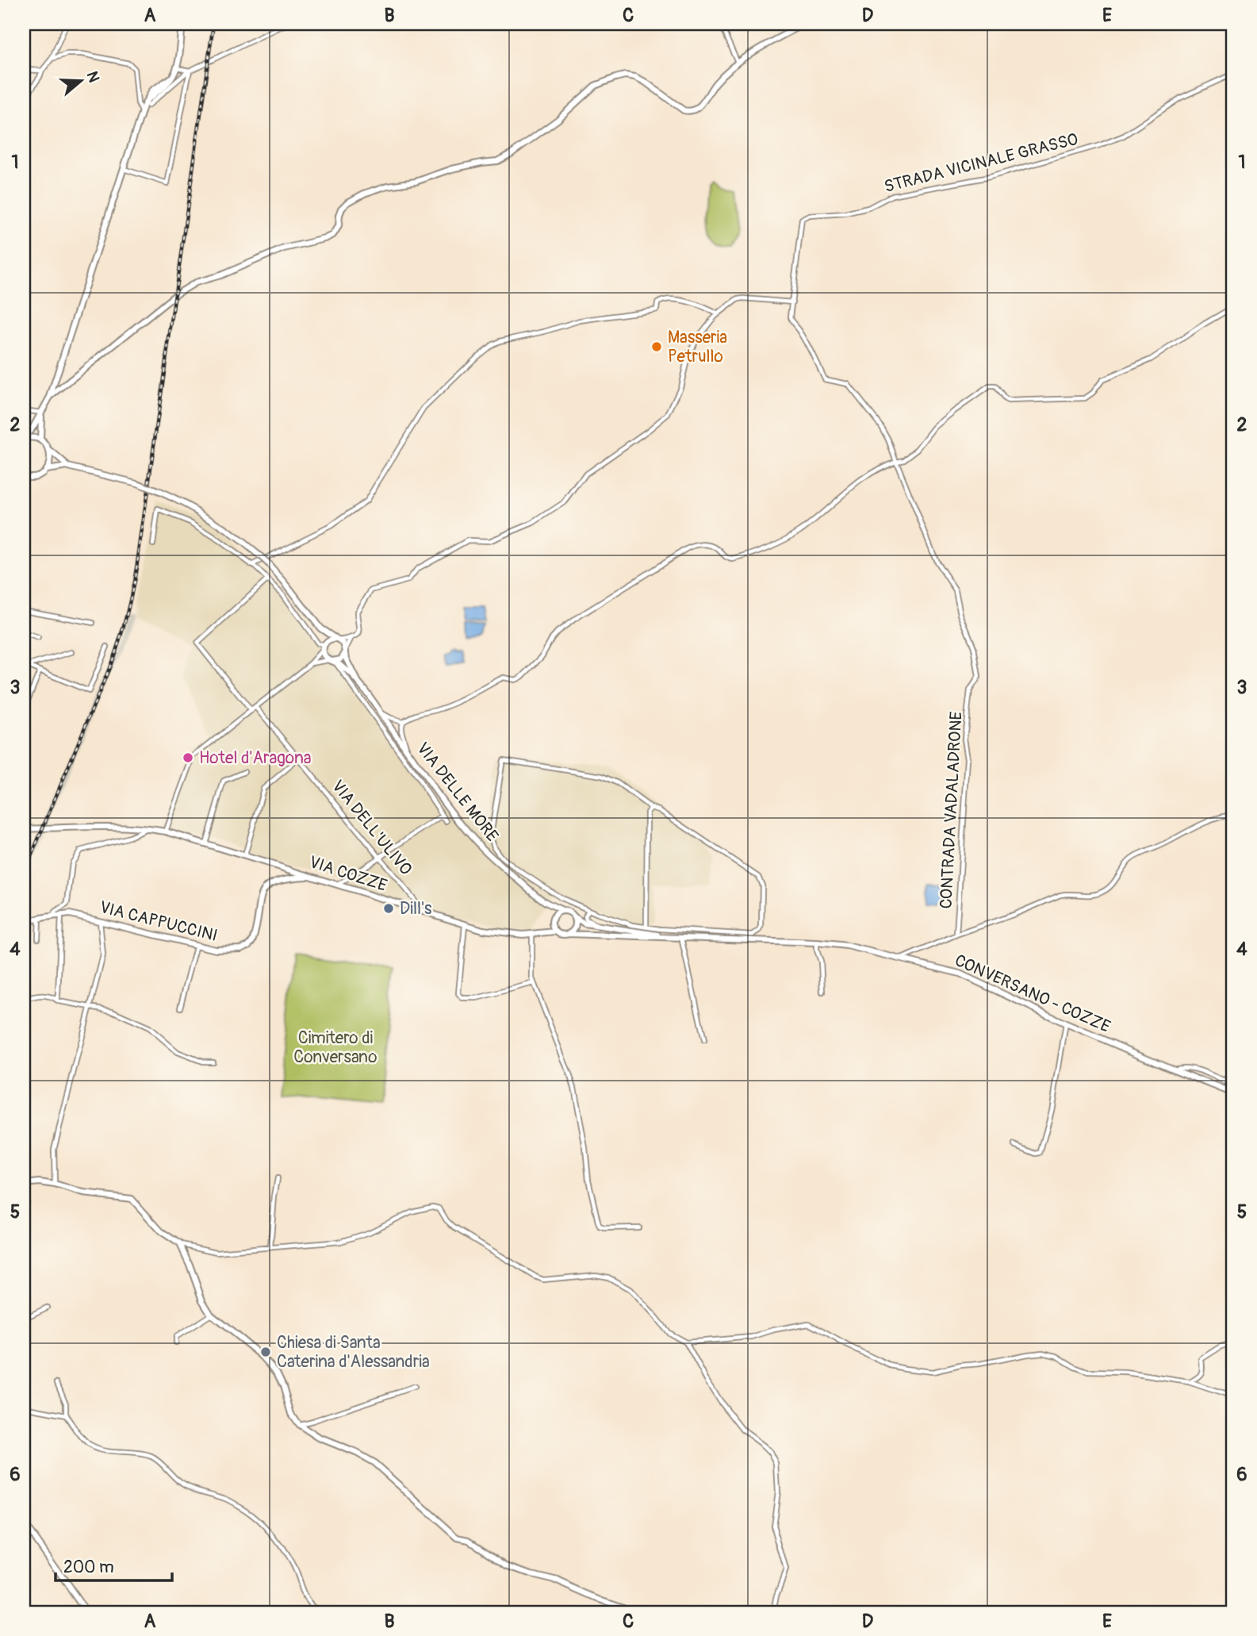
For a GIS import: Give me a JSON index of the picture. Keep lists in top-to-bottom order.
{
  "streets": {
    "street": [
      "STRADA VICINALE GRASSO",
      "VIA DELLE MORE",
      "CONTRADA VADALADRONE",
      "VIA DELL'ULIVO",
      "VIA COZZE",
      "VIA CAPPUCCINI",
      "CONVERSANO - COZZE"
    ]
  },
  "crossings": [
    ["STRADA VICINALE GRASSO", "CONTRADA VADALADRONE"],
    ["VIA DELL'ULIVO", "VIA COZZE"],
    ["VIA COZZE", "VIA CAPPUCCINI"]
  ],
  "parks": ["Cimitero di Conversano"],
  "places": [
    "Masseria Petrullo",
    "Hotel d'Aragona",
    "Dill's",
    "Chiesa di Santa Caterina d'Alessandria"
  ],
  "scale_bar": "200 m",
  "north": "right",
  "grid": {
    "columns": [
      "A",
      "B",
      "C",
      "D",
      "E"
    ],
    "rows": [
      "1",
      "2",
      "3",
      "4",
      "5",
      "6"
    ]
  }
}
